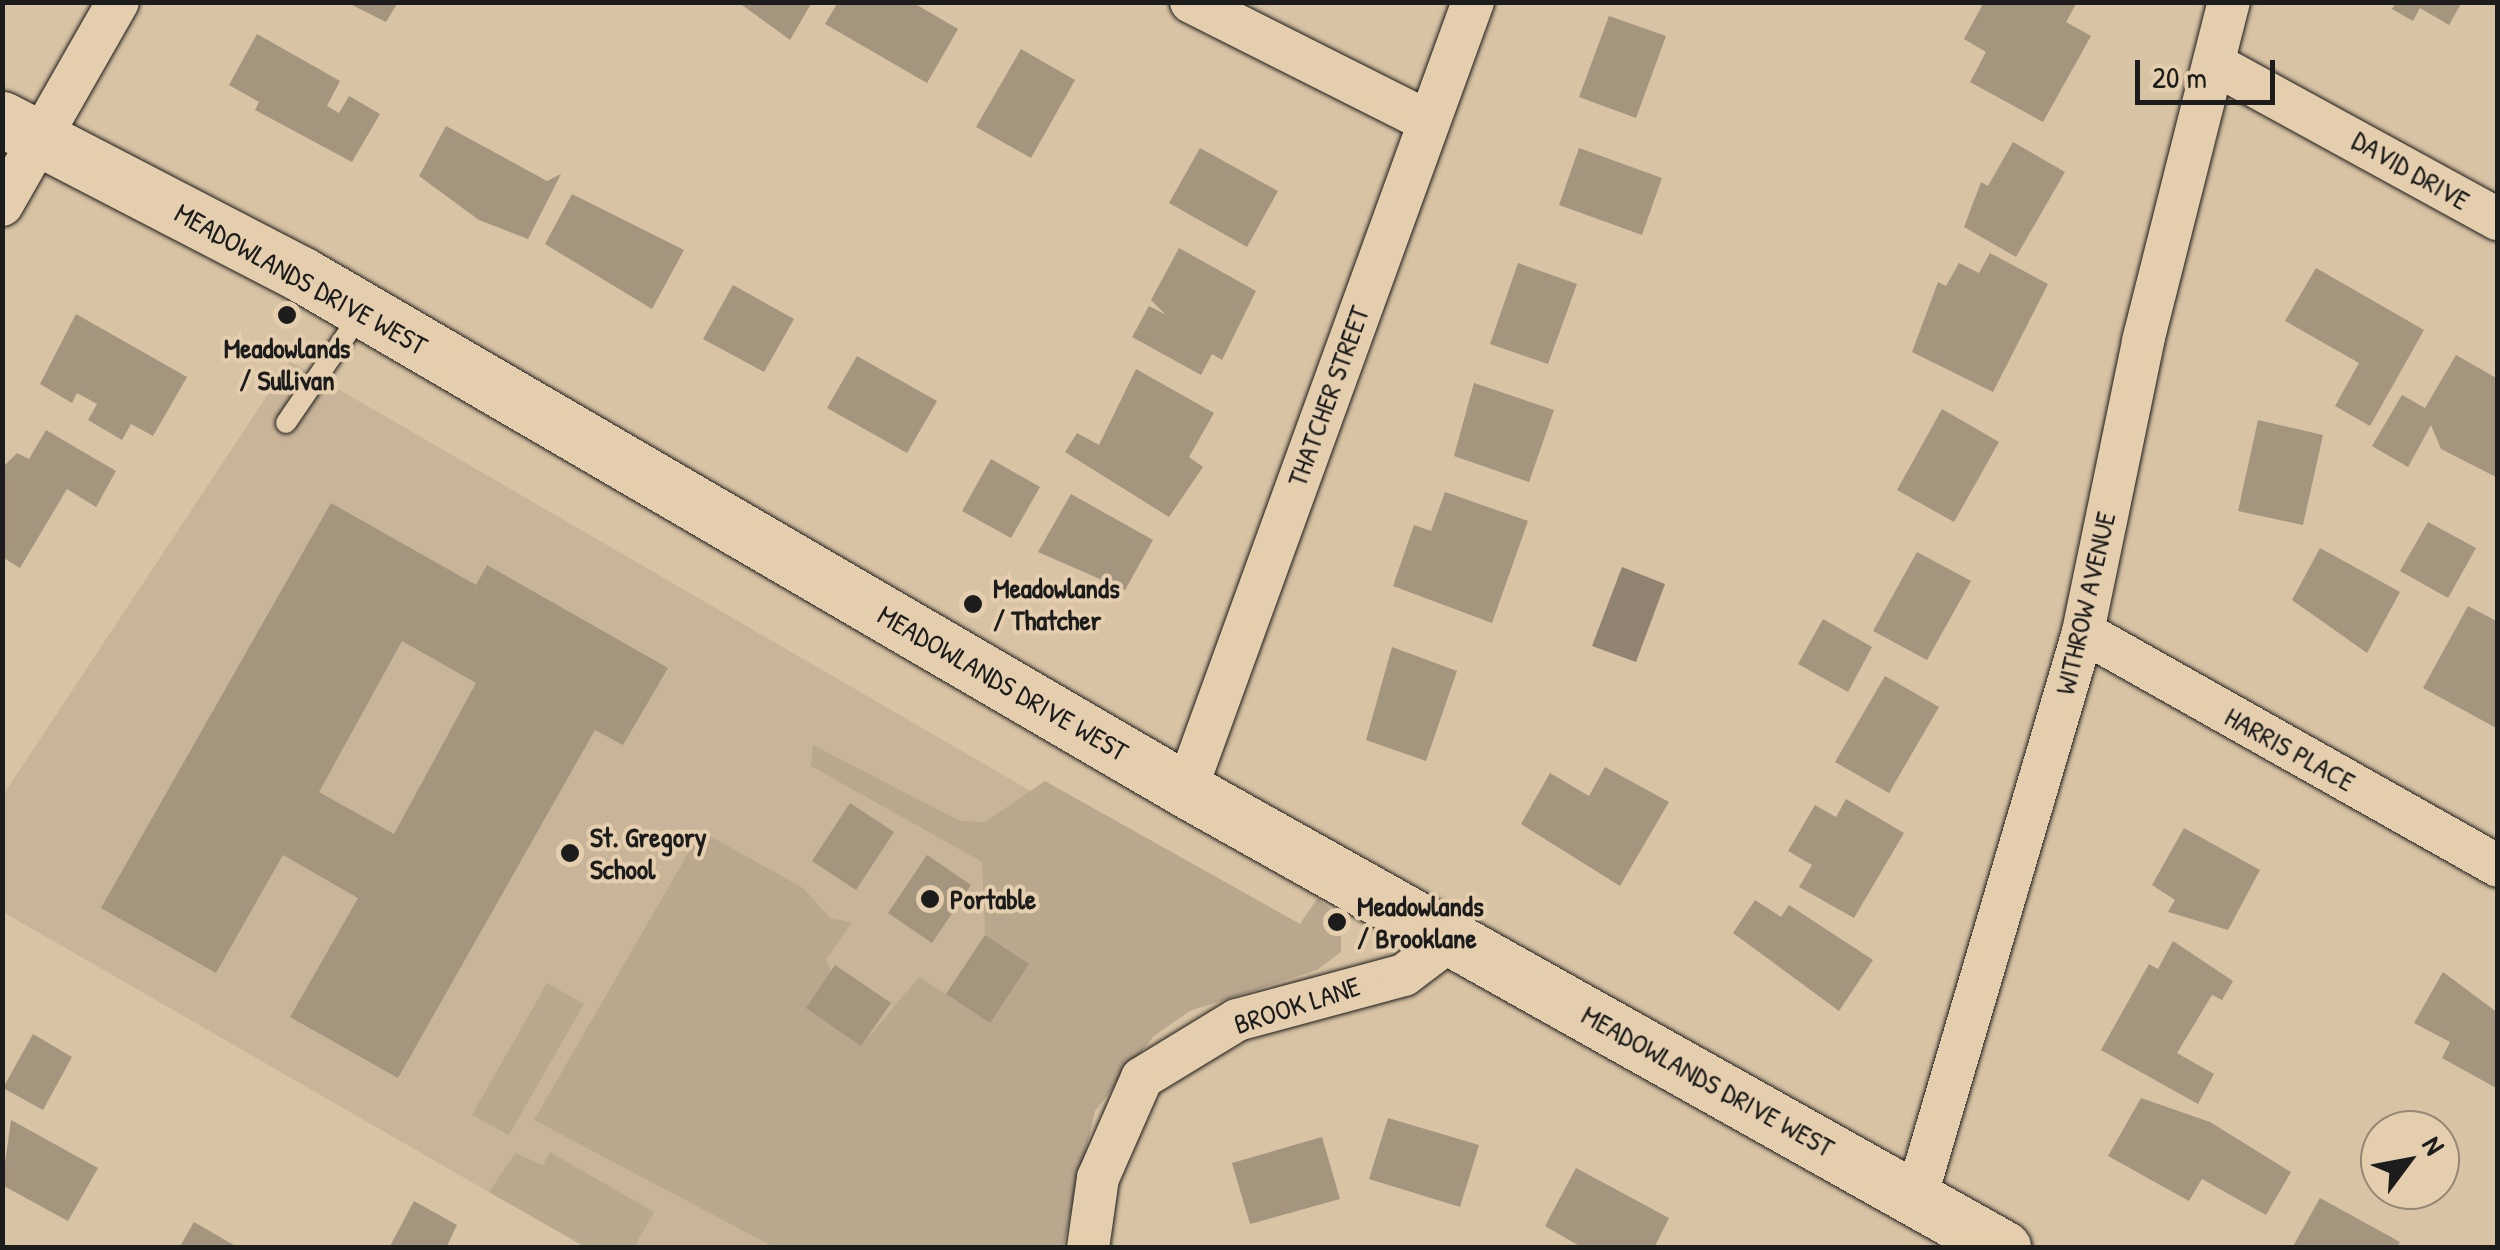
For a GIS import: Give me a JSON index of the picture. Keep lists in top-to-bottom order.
{
  "streets": {
    "main road": ["MEADOWLANDS DRIVE WEST"],
    "street": [
      "DAVID DRIVE",
      "THATCHER STREET",
      "WITHROW AVENUE",
      "HARRIS PLACE",
      "BROOK LANE"
    ]
  },
  "crossings": [
    ["DAVID DRIVE", "WITHROW AVENUE"],
    ["MEADOWLANDS DRIVE WEST", "THATCHER STREET"],
    ["MEADOWLANDS DRIVE WEST", "WITHROW AVENUE"],
    ["MEADOWLANDS DRIVE WEST", "BROOK LANE"],
    ["WITHROW AVENUE", "HARRIS PLACE"]
  ],
  "places": [
    "Meadowlands / Sullivan",
    "Meadowlands / Thatcher",
    "St. Gregory School",
    "Portable",
    "Meadowlands / Brooklane"
  ],
  "scale_bar": "20 m",
  "north": "top right"
}
